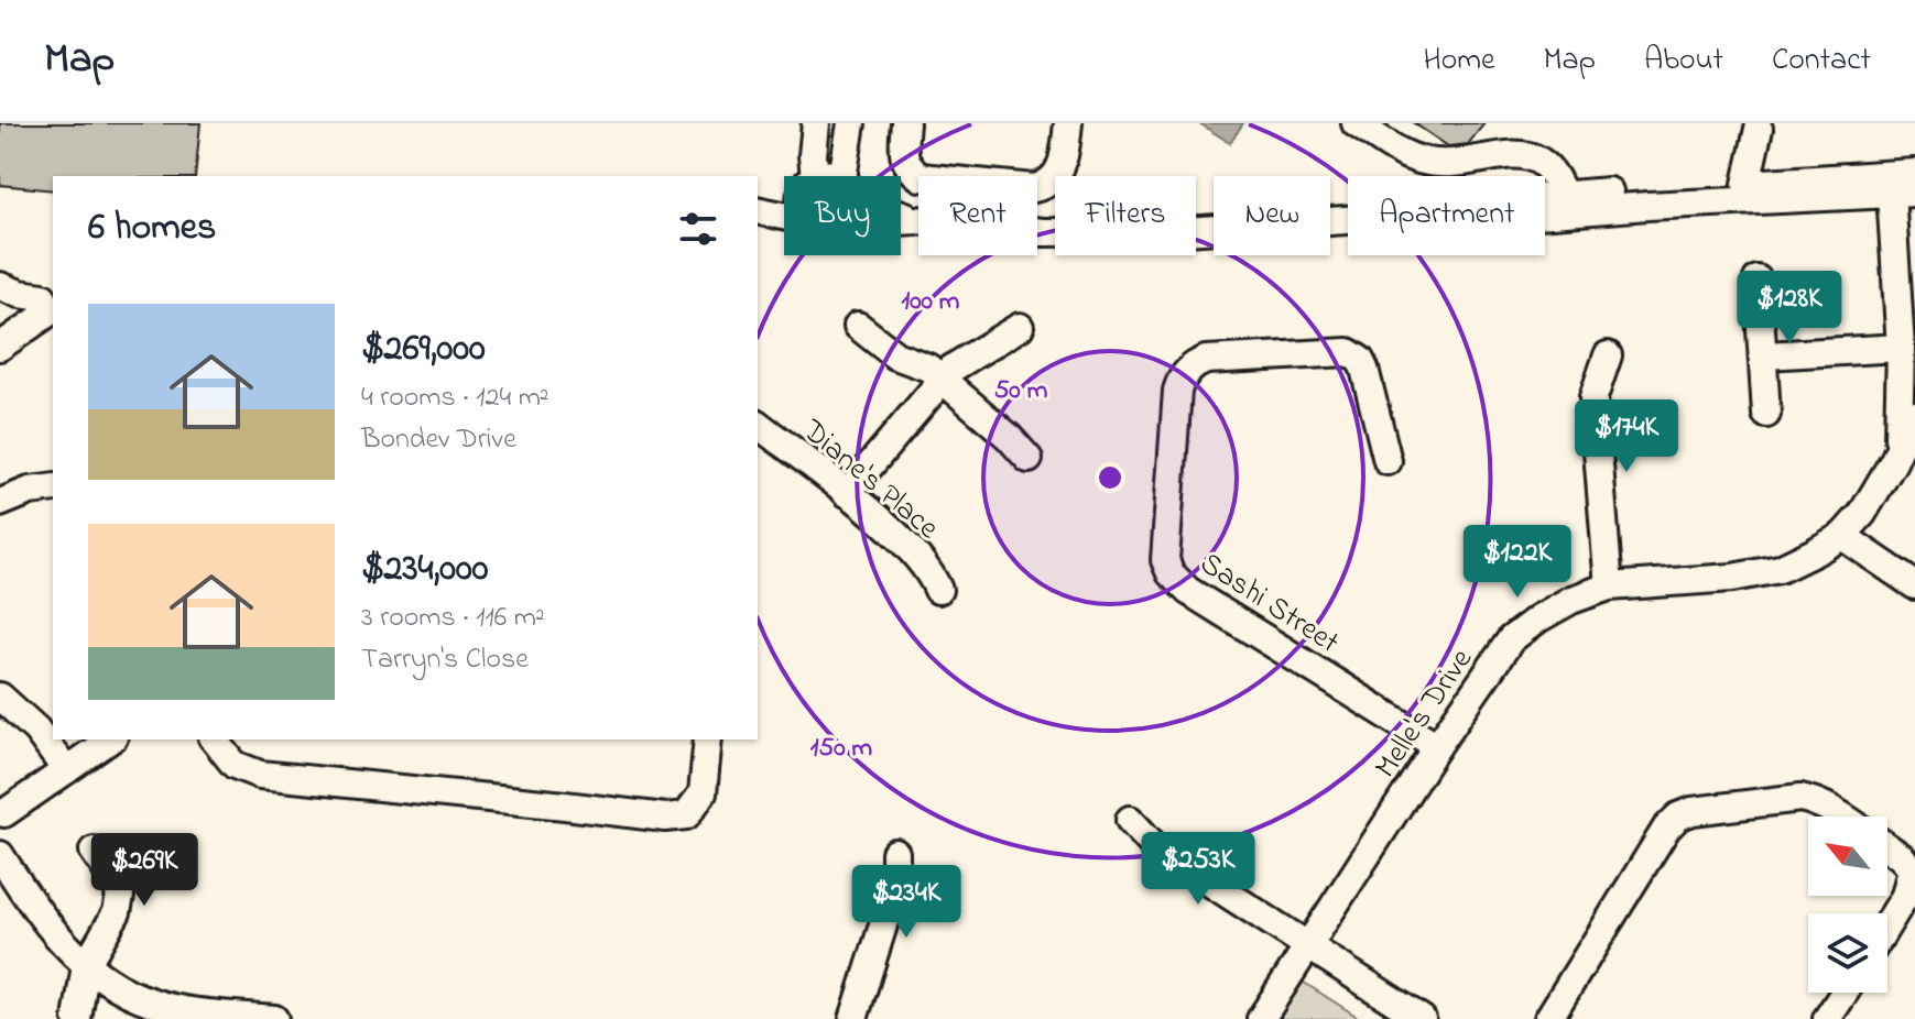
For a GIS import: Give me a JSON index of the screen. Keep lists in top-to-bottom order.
{
  "streets": {
    "street": ["Diane's Place", "Sashi Street", "Melle's Drive"]
  },
  "crossings": [
    ["Sashi Street", "Melle's Drive"]
  ],
  "north": "top left",
  "page": {
    "header": "Map",
    "nav": [
      "Home",
      "Map",
      "About",
      "Contact"
    ],
    "chip": [
      "Buy",
      "Rent",
      "Filters",
      "New",
      "Apartment"
    ],
    "heading": "6 homes",
    "price": [
      "$128K",
      "$174K",
      "$122K",
      "$253K",
      "$269K",
      "$234K"
    ],
    "list": [
      {
        "name": "$269,000",
        "note": "4 rooms · 124 m² · Bondev Drive"
      },
      {
        "name": "$234,000",
        "note": "3 rooms · 116 m² · Tarryn's Close"
      }
    ]
  },
  "rings": ["100 m", "50 m", "150 m"]
}
